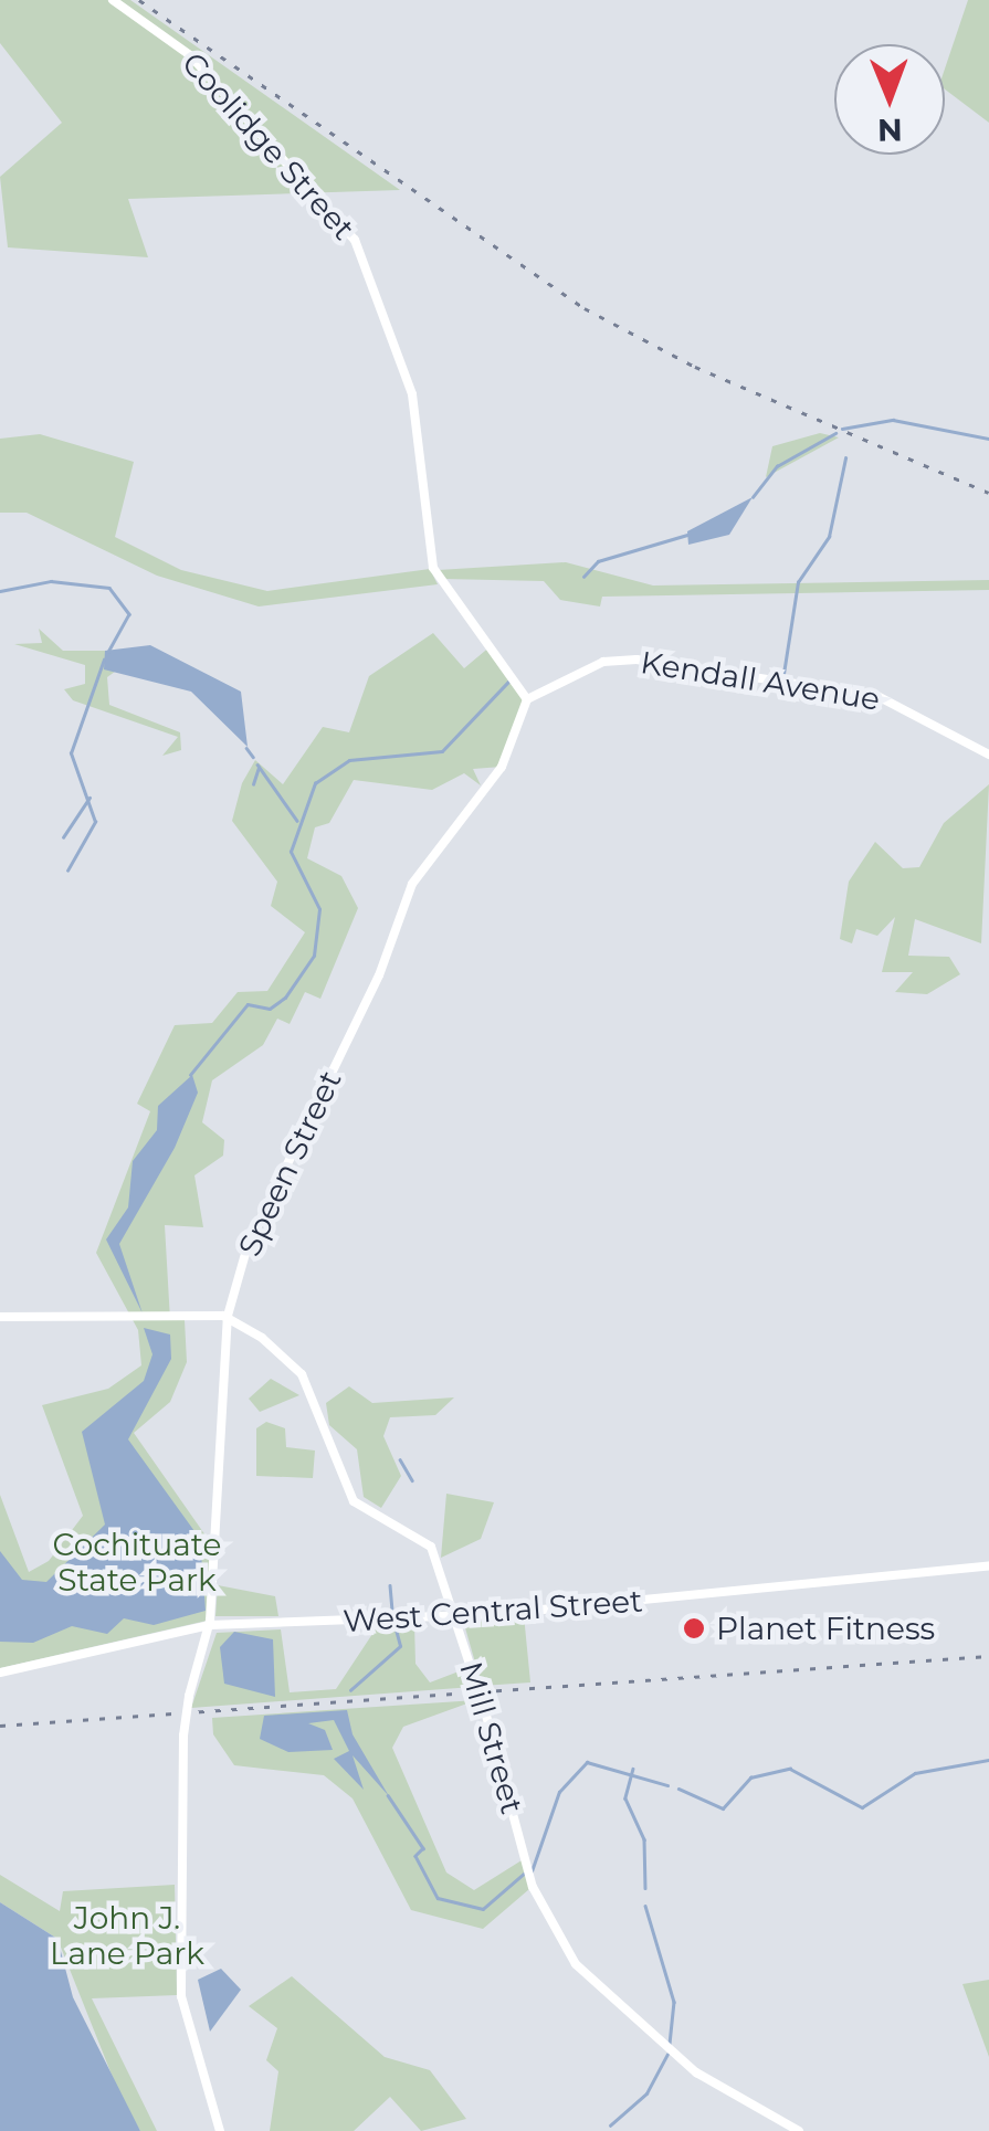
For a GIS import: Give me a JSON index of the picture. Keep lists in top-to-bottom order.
{
  "streets": {
    "street": [
      "Coolidge Street",
      "Kendall Avenue",
      "Speen Street",
      "West Central Street",
      "Mill Street"
    ]
  },
  "crossings": [
    ["Coolidge Street", "Kendall Avenue"],
    ["Coolidge Street", "Speen Street"],
    ["Kendall Avenue", "Speen Street"],
    ["Speen Street", "West Central Street"],
    ["Speen Street", "Mill Street"],
    ["West Central Street", "Mill Street"]
  ],
  "parks": ["Cochituate State Park", "John J. Lane Park"],
  "places": ["Planet Fitness"],
  "north": "bottom"
}
